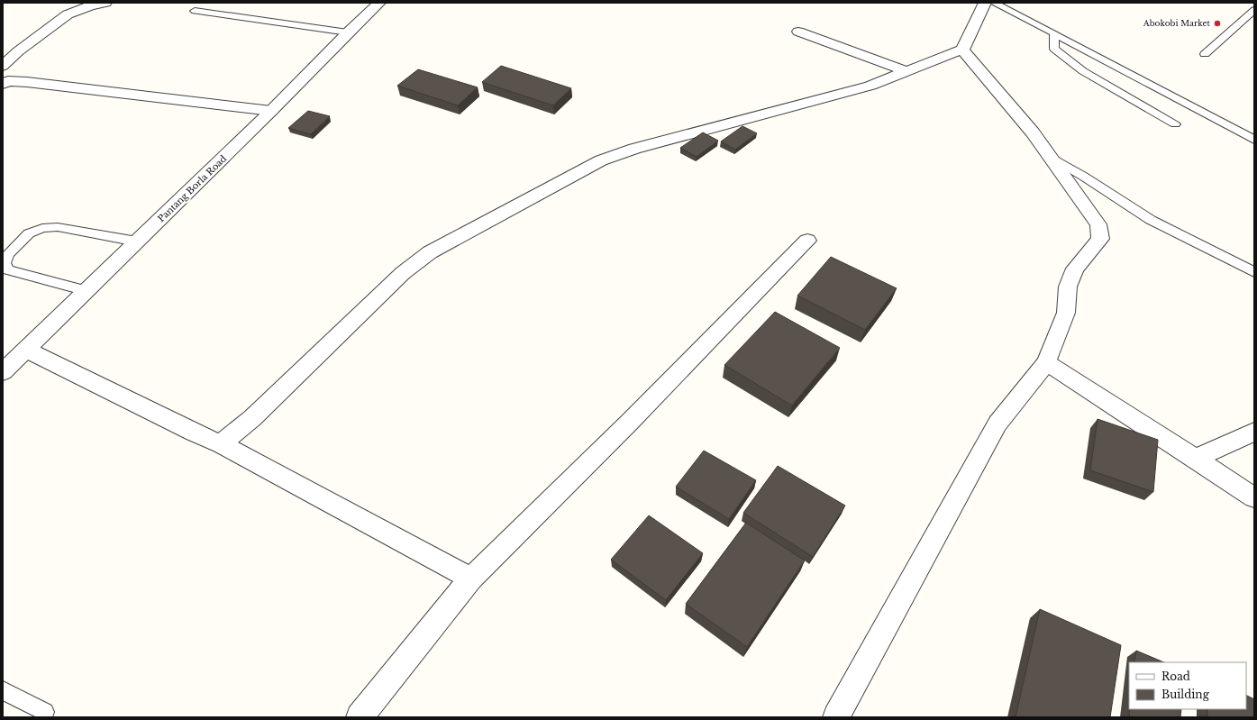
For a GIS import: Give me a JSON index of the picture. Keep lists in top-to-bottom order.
{
  "streets": {
    "street": ["Pantang Borla Road"]
  },
  "places": ["Abokobi Market"],
  "legend": ["Road", "Building"]
}
